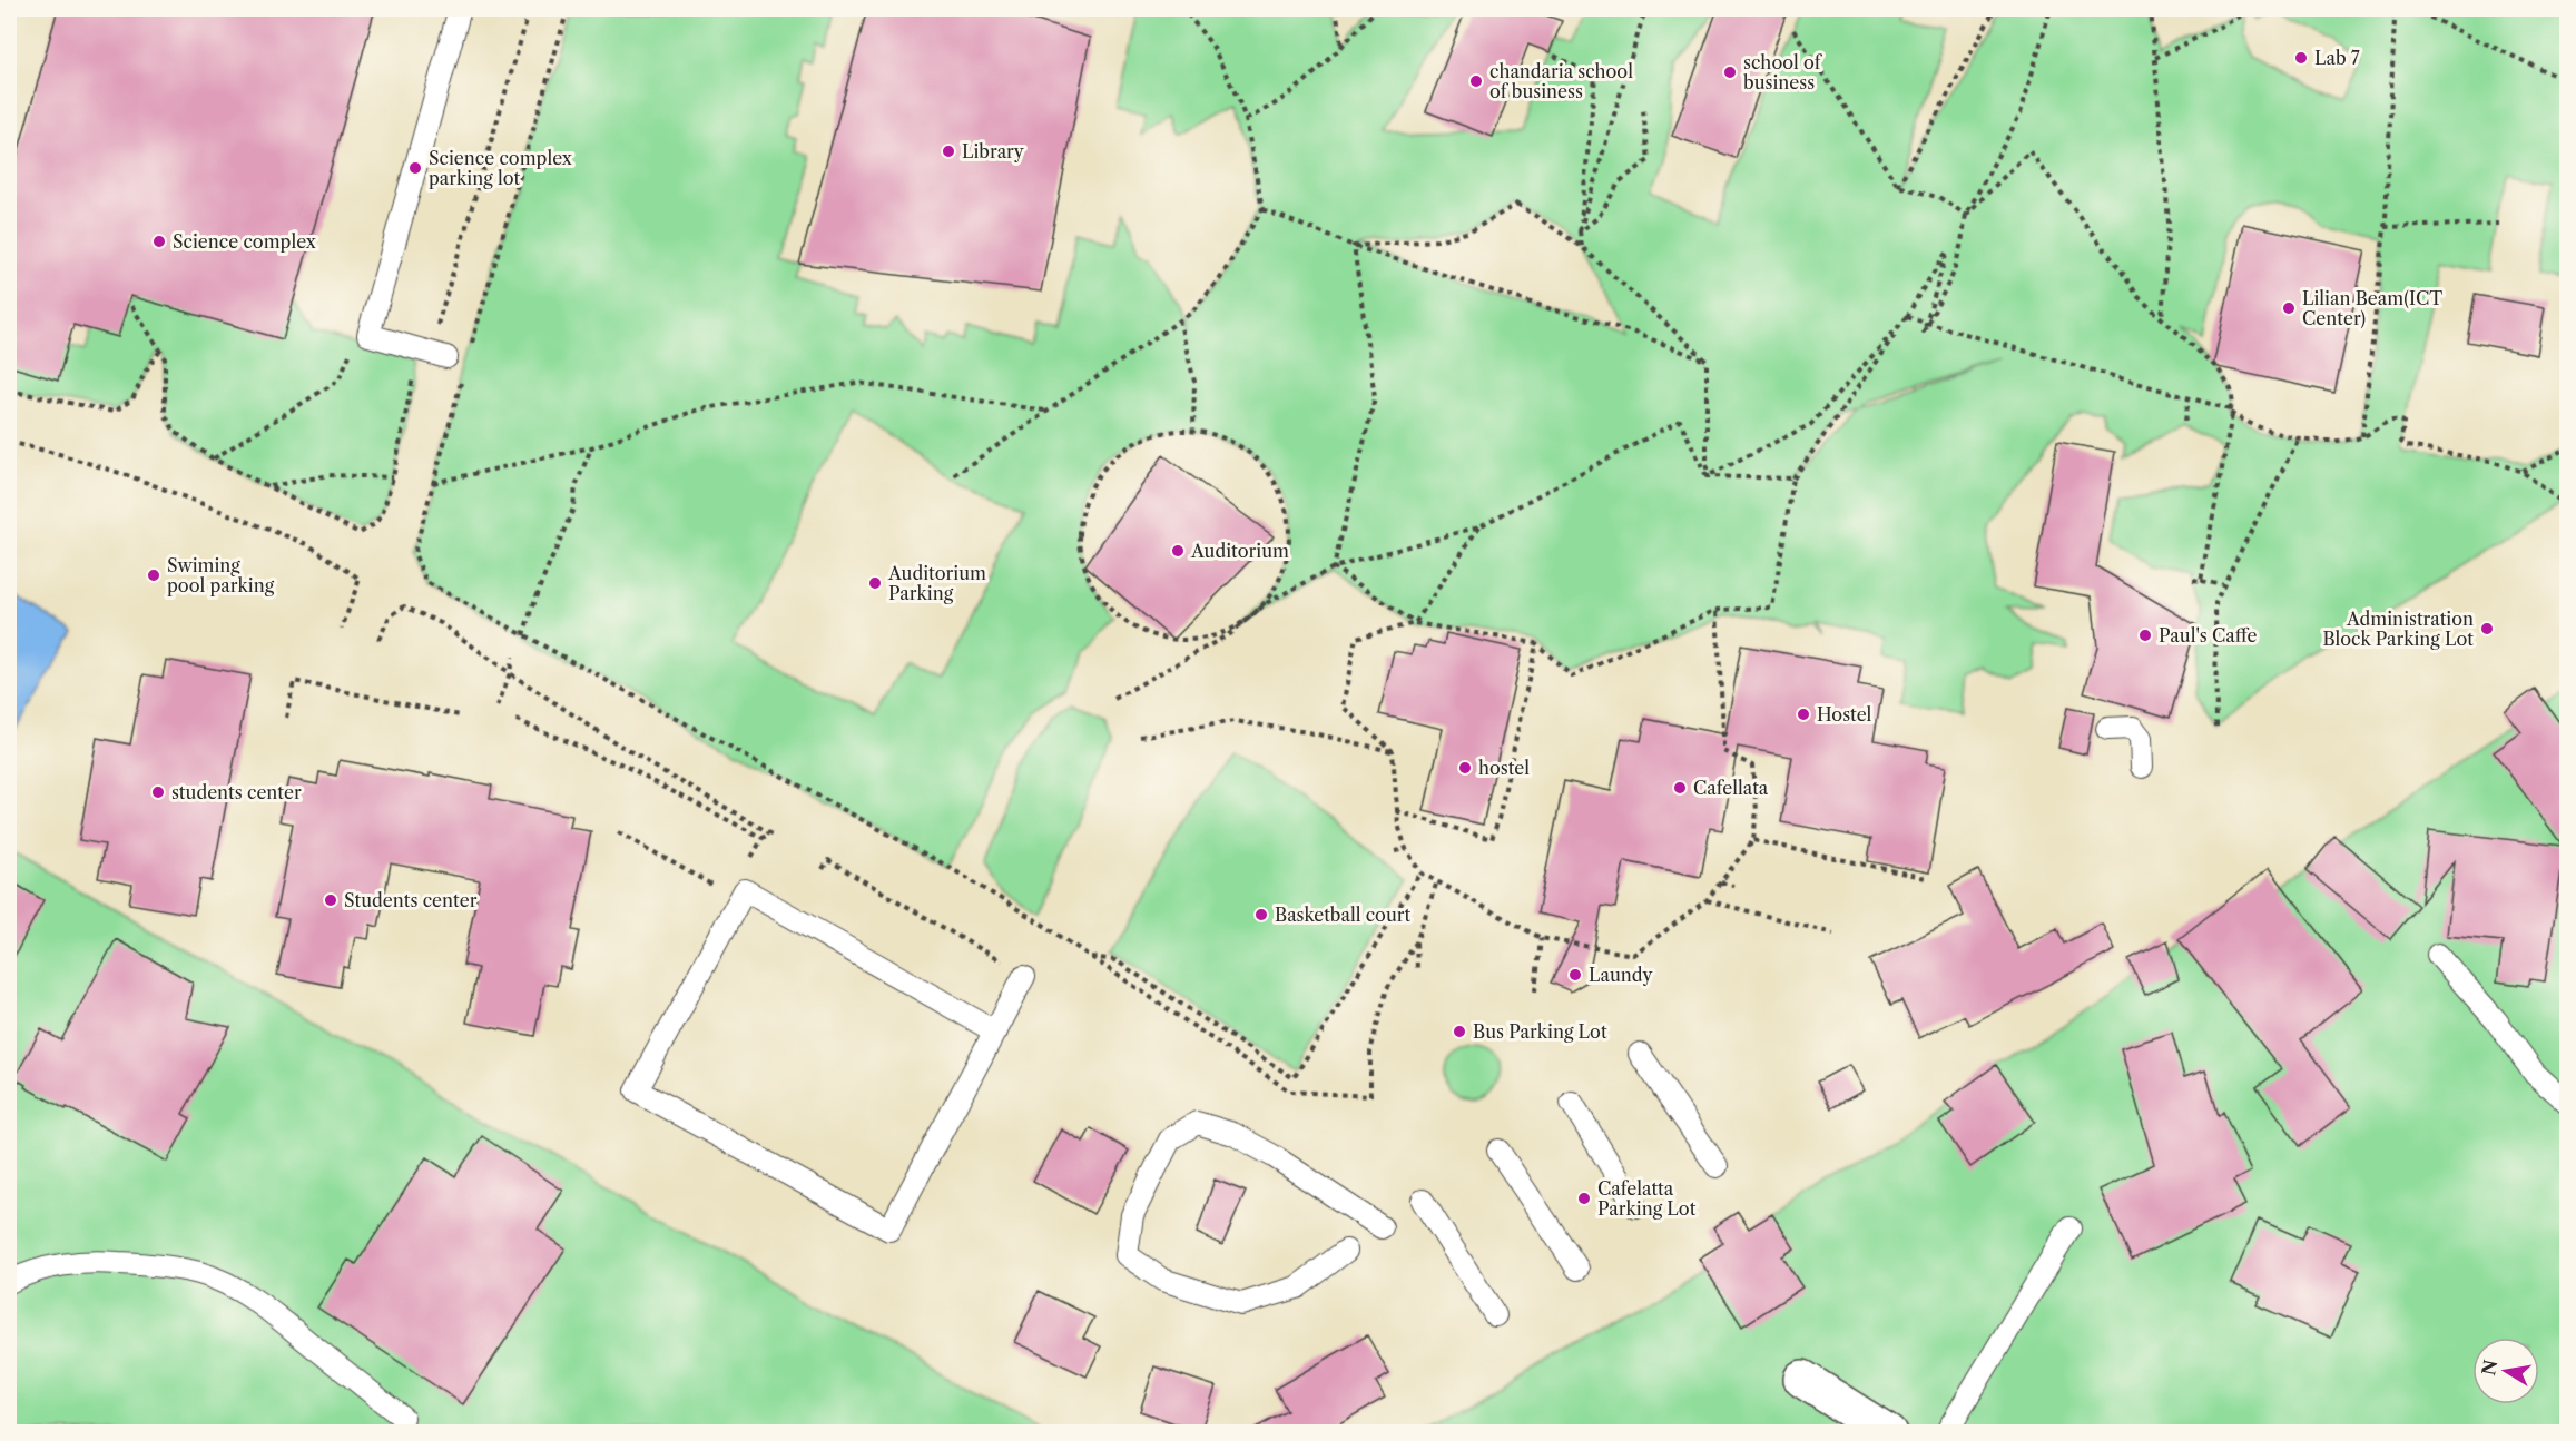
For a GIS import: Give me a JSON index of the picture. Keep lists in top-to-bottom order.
{
  "places": [
    "Lab 7",
    "school of business",
    "chandaria school of business",
    "Library",
    "Science complex parking lot",
    "Science complex",
    "Lilian Beam(ICT Center)",
    "Auditorium",
    "Swiming pool parking",
    "Auditorium Parking",
    "Administration Block Parking Lot",
    "Paul's Caffe",
    "Hostel",
    "hostel",
    "Cafellata",
    "students center",
    "Students center",
    "Basketball court",
    "Laundy",
    "Bus Parking Lot",
    "Cafelatta Parking Lot"
  ],
  "north": "left"
}
